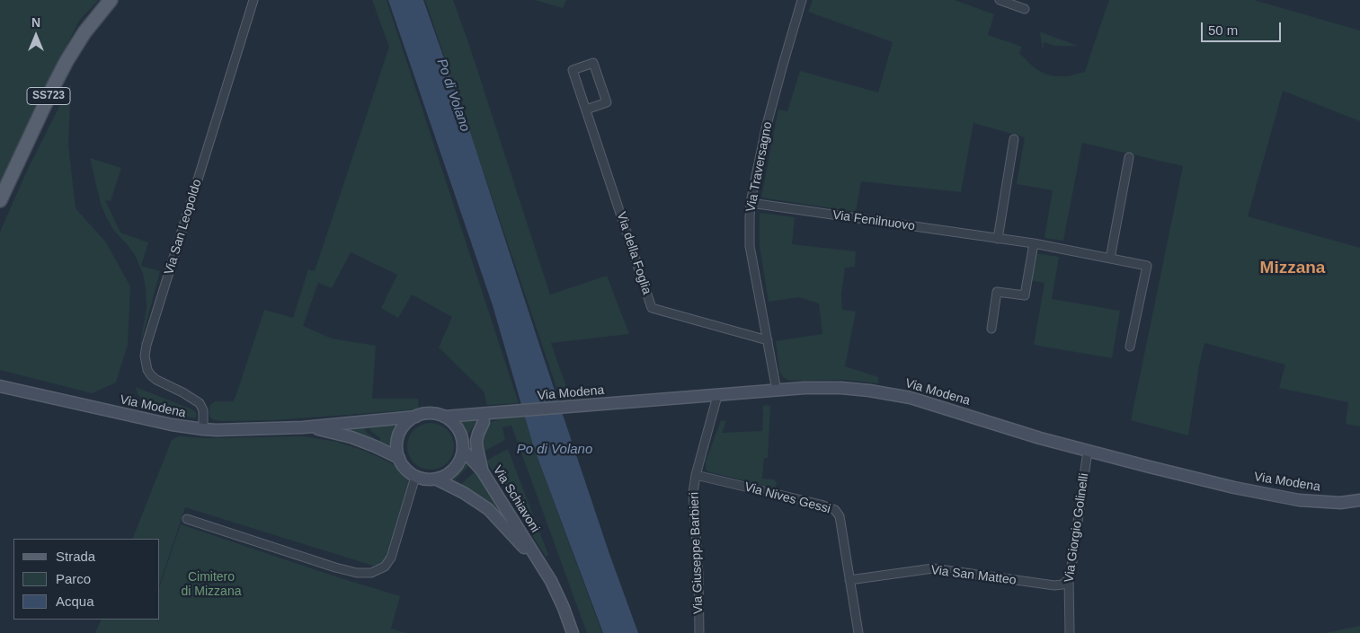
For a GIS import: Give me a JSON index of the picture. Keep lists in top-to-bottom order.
{
  "streets": {
    "main road": ["SS723", "Via Modena", "Via Schiavoni"],
    "street": [
      "Via Traversagno",
      "Via Fenilnuovo",
      "Via San Leopoldo",
      "Via della Foglia",
      "Via Nives Gessi",
      "Via Giorgio Golinelli",
      "Via Giuseppe Barbieri",
      "Via San Matteo"
    ]
  },
  "crossings": [
    ["Via Traversagno", "Via Fenilnuovo"],
    ["Via Traversagno", "Via della Foglia"],
    ["Via Traversagno", "Via Modena"],
    ["Via San Leopoldo", "Via Modena"],
    ["Via Modena", "Via Schiavoni"],
    ["Via Modena", "Via Giorgio Golinelli"],
    ["Via Modena", "Via Giuseppe Barbieri"],
    ["Via Nives Gessi", "Via Giuseppe Barbieri"],
    ["Via Nives Gessi", "Via San Matteo"],
    ["Via Giorgio Golinelli", "Via San Matteo"]
  ],
  "districts": ["Mizzana"],
  "water": ["Po di Volano"],
  "parks": ["Cimitero di Mizzana"],
  "legend": ["Strada", "Parco", "Acqua"],
  "scale_bar": "50 m",
  "north": "top"
}
